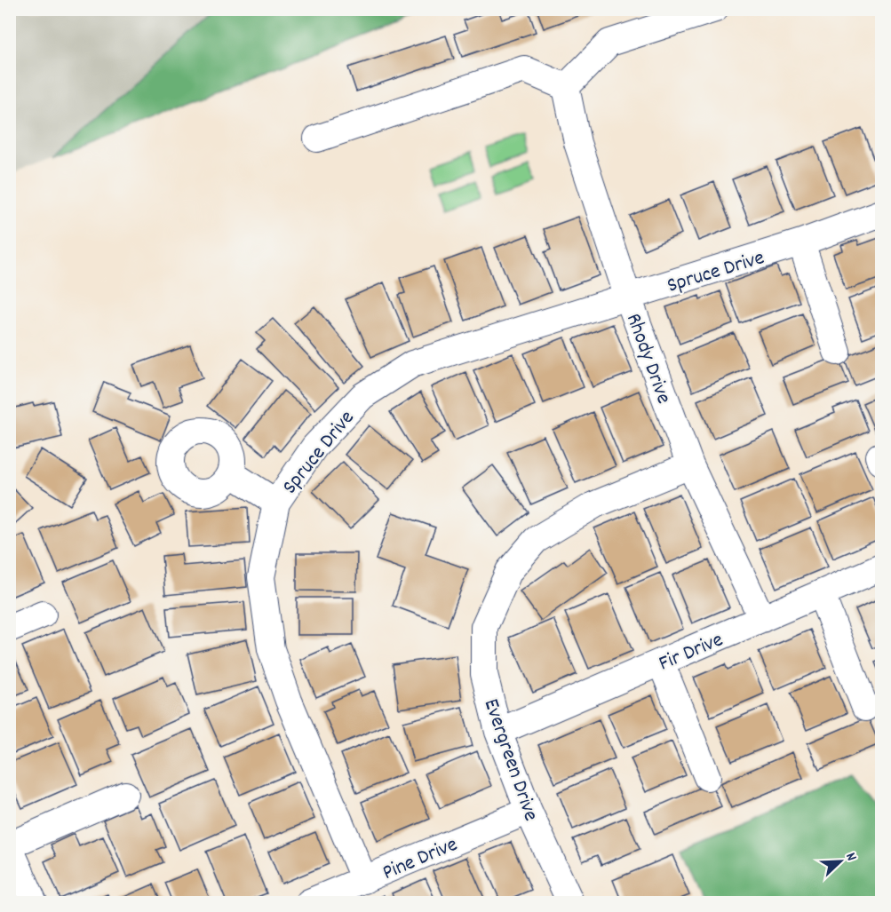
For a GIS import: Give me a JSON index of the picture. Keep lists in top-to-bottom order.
{
  "streets": {
    "street": [
      "Spruce Drive",
      "Rhody Drive",
      "Fir Drive",
      "Evergreen Drive",
      "Pine Drive"
    ]
  },
  "crossings": [
    ["Spruce Drive", "Rhody Drive"],
    ["Spruce Drive", "Pine Drive"],
    ["Rhody Drive", "Fir Drive"],
    ["Rhody Drive", "Evergreen Drive"],
    ["Fir Drive", "Evergreen Drive"],
    ["Evergreen Drive", "Pine Drive"]
  ],
  "north": "top right"
}
